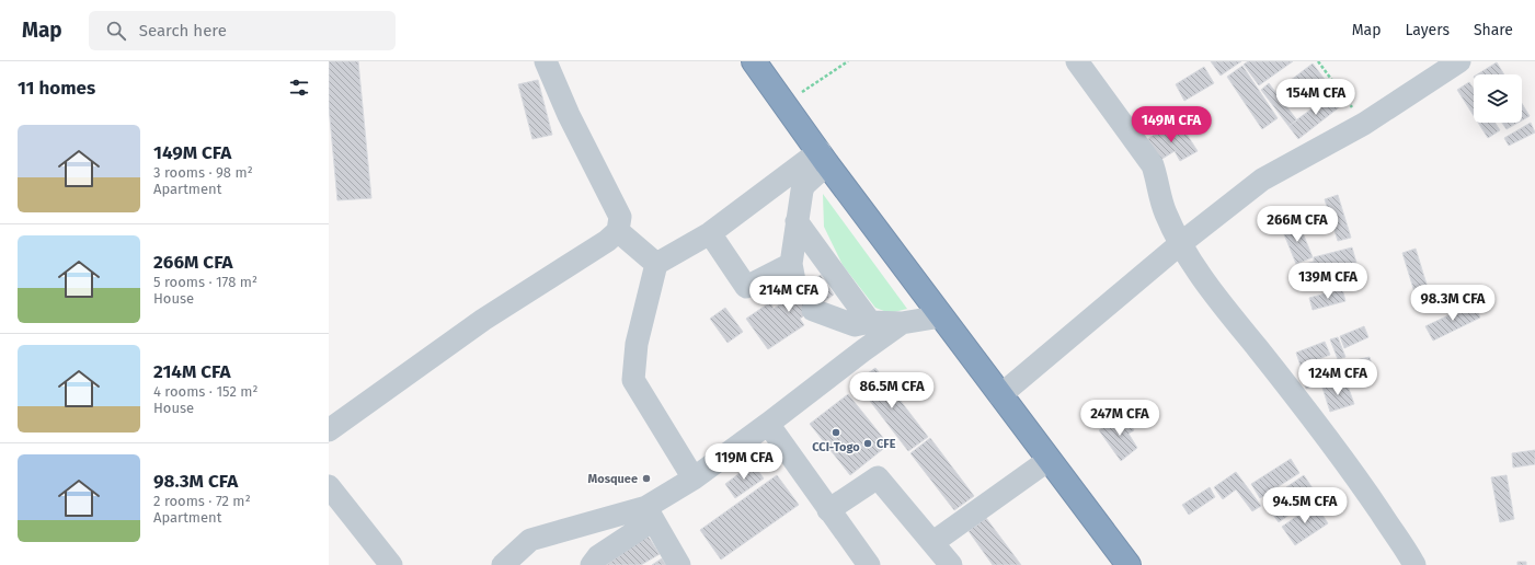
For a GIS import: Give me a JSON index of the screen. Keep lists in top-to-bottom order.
{
  "places": ["CCI-Togo", "CFE", "Mosquee"],
  "page": {
    "header": "Map",
    "search": "Search here",
    "nav": ["Map", "Layers", "Share"],
    "heading": "11 homes",
    "price": [
      "154M CFA",
      "149M CFA",
      "266M CFA",
      "139M CFA",
      "214M CFA",
      "98.3M CFA",
      "124M CFA",
      "86.5M CFA",
      "247M CFA",
      "119M CFA",
      "94.5M CFA"
    ],
    "list": [
      {
        "name": "149M CFA",
        "note": "3 rooms · 98 m² · Apartment"
      },
      {
        "name": "266M CFA",
        "note": "5 rooms · 178 m² · House"
      },
      {
        "name": "214M CFA",
        "note": "4 rooms · 152 m² · House"
      },
      {
        "name": "98.3M CFA",
        "note": "2 rooms · 72 m² · Apartment"
      }
    ]
  }
}
